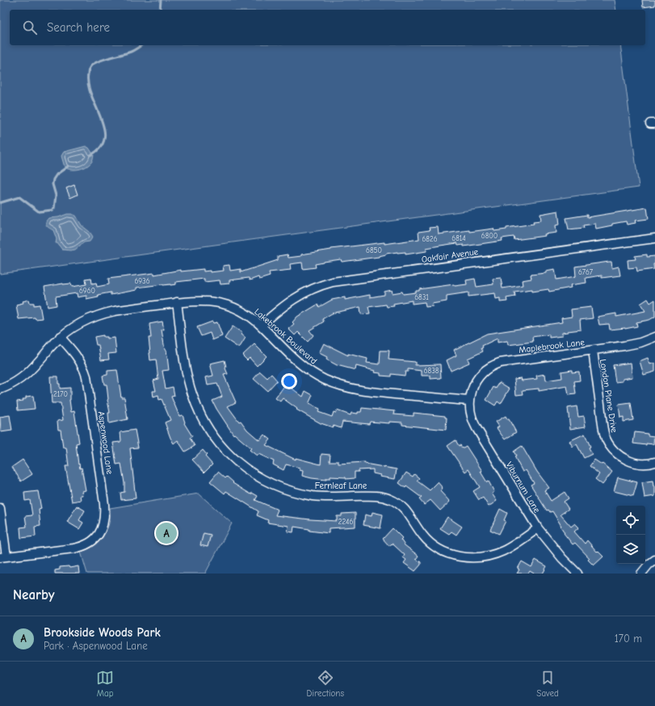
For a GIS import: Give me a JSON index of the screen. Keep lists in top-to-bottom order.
{
  "streets": {
    "street": [
      "Oakfair Avenue",
      "Lakebrook Boulevard",
      "Maplebrook Lane",
      "London Plane Drive",
      "Aspenwood Lane",
      "Fernleaf Lane",
      "Viburnum Lane"
    ]
  },
  "crossings": [
    ["Oakfair Avenue", "Lakebrook Boulevard"],
    ["Lakebrook Boulevard", "Maplebrook Lane"],
    ["Lakebrook Boulevard", "Aspenwood Lane"],
    ["Lakebrook Boulevard", "Fernleaf Lane"],
    ["Lakebrook Boulevard", "Viburnum Lane"],
    ["Maplebrook Lane", "London Plane Drive"],
    ["Maplebrook Lane", "Viburnum Lane"],
    ["Fernleaf Lane", "Viburnum Lane"]
  ],
  "house_numbers": [
    "6800",
    "6814",
    "6826",
    "6850",
    "6767",
    "6936",
    "6960",
    "6831",
    "6838",
    "2170",
    "2246"
  ],
  "page": {
    "search": "Search here",
    "pins": "A",
    "heading": "Nearby",
    "list": [
      {
        "mark": "A",
        "name": "Brookside Woods Park",
        "note": "Park · Aspenwood Lane",
        "value": "170 m"
      }
    ],
    "nav": ["Map", "Directions", "Saved"]
  }
}
